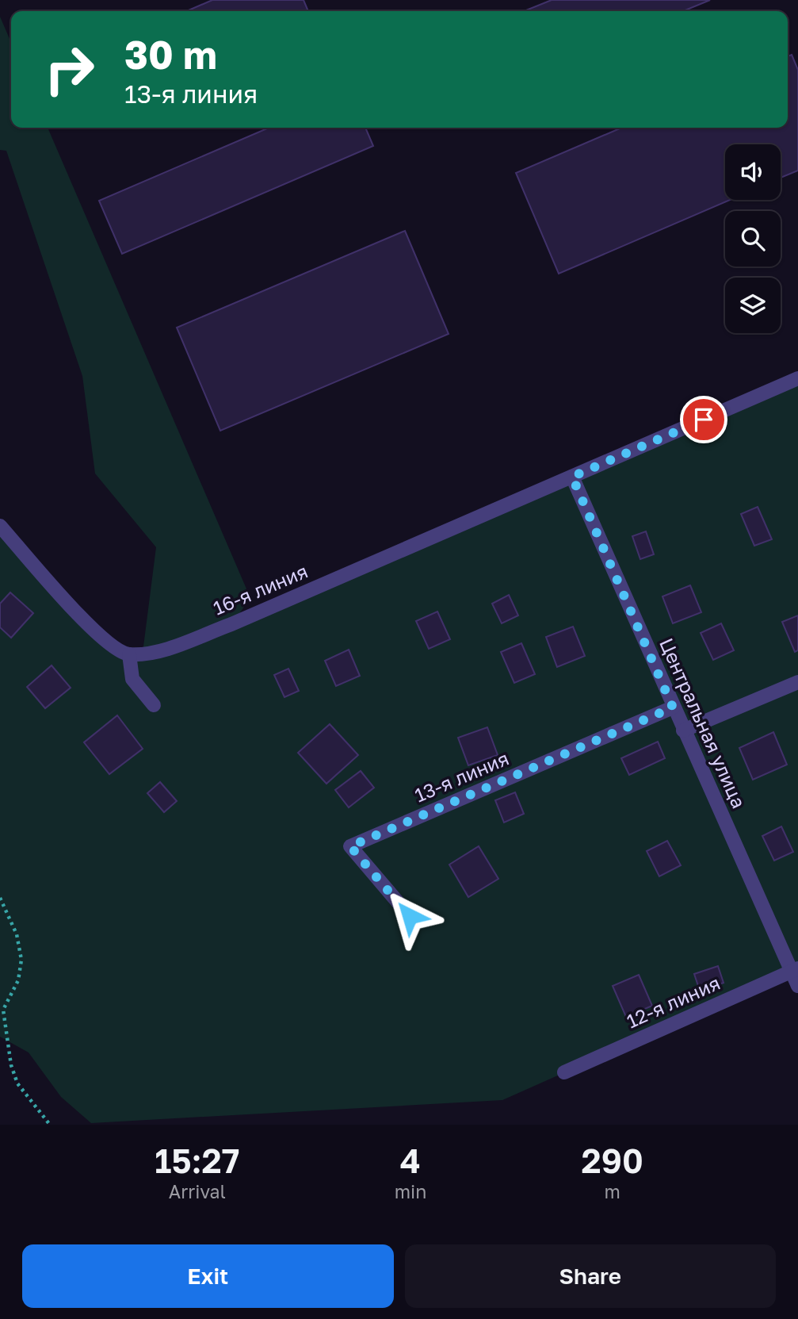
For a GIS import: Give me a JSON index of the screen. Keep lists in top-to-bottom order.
{
  "streets": {
    "street": [
      "16-я линия",
      "Центральная улица",
      "13-я линия",
      "12-я линия"
    ]
  },
  "crossings": [
    ["16-я линия", "Центральная улица"],
    ["Центральная улица", "13-я линия"],
    ["Центральная улица", "12-я линия"]
  ],
  "page": {
    "turn": ["30 m", "13-я линия"],
    "eta": [
      "15:27",
      "Arrival",
      "4",
      "min",
      "290",
      "m"
    ],
    "buttons": ["Exit", "Share"]
  }
}
